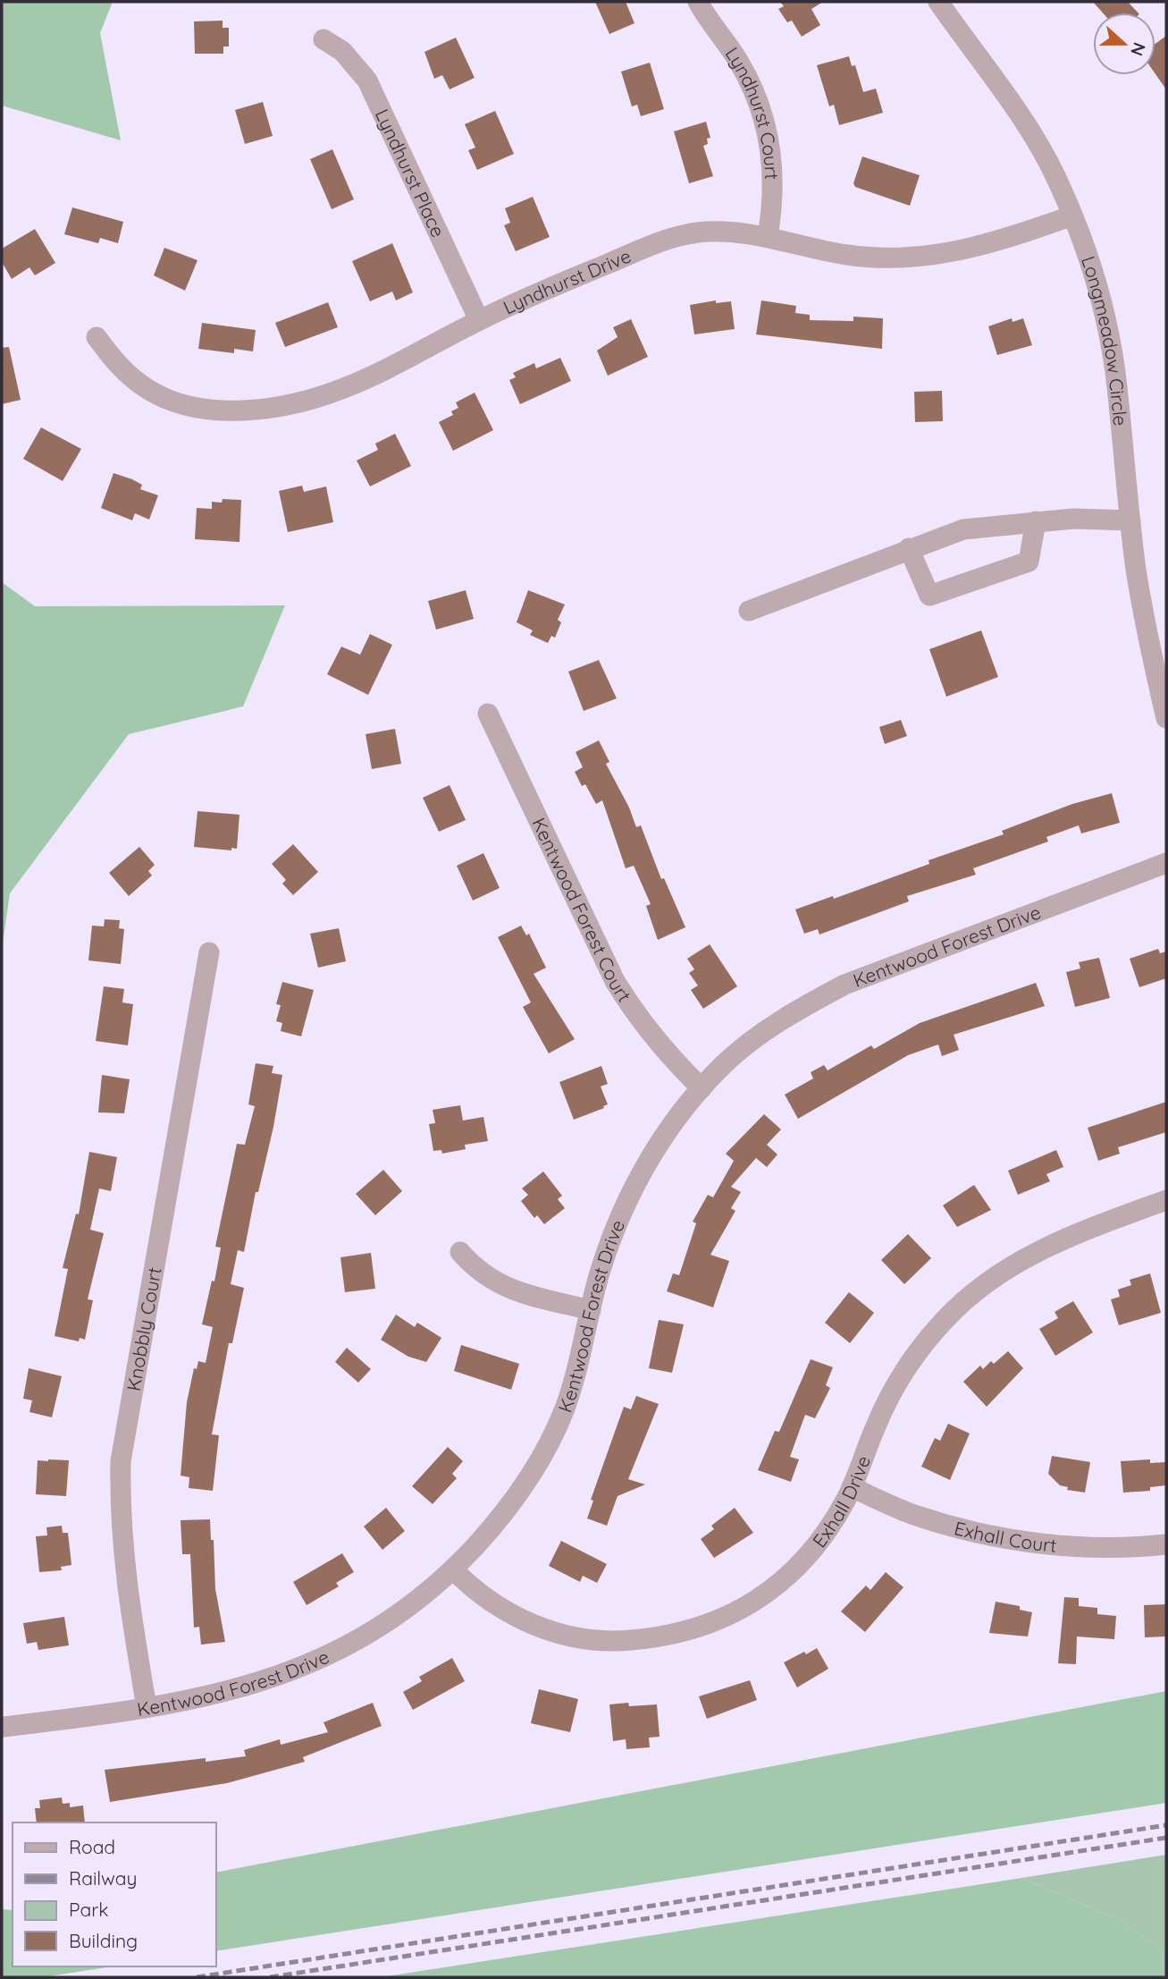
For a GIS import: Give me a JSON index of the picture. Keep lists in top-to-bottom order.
{
  "streets": {
    "street": [
      "Lyndhurst Court",
      "Lyndhurst Place",
      "Lyndhurst Drive",
      "Longmeadow Circle",
      "Kentwood Forest Court",
      "Kentwood Forest Drive",
      "Knobbly Court",
      "Exhall Drive",
      "Exhall Court"
    ]
  },
  "crossings": [
    ["Lyndhurst Court", "Lyndhurst Drive"],
    ["Lyndhurst Place", "Lyndhurst Drive"],
    ["Lyndhurst Drive", "Longmeadow Circle"],
    ["Kentwood Forest Court", "Kentwood Forest Drive"],
    ["Kentwood Forest Drive", "Knobbly Court"],
    ["Kentwood Forest Drive", "Exhall Drive"],
    ["Exhall Drive", "Exhall Court"]
  ],
  "legend": [
    "Road",
    "Railway",
    "Park",
    "Building"
  ],
  "north": "right"
}
